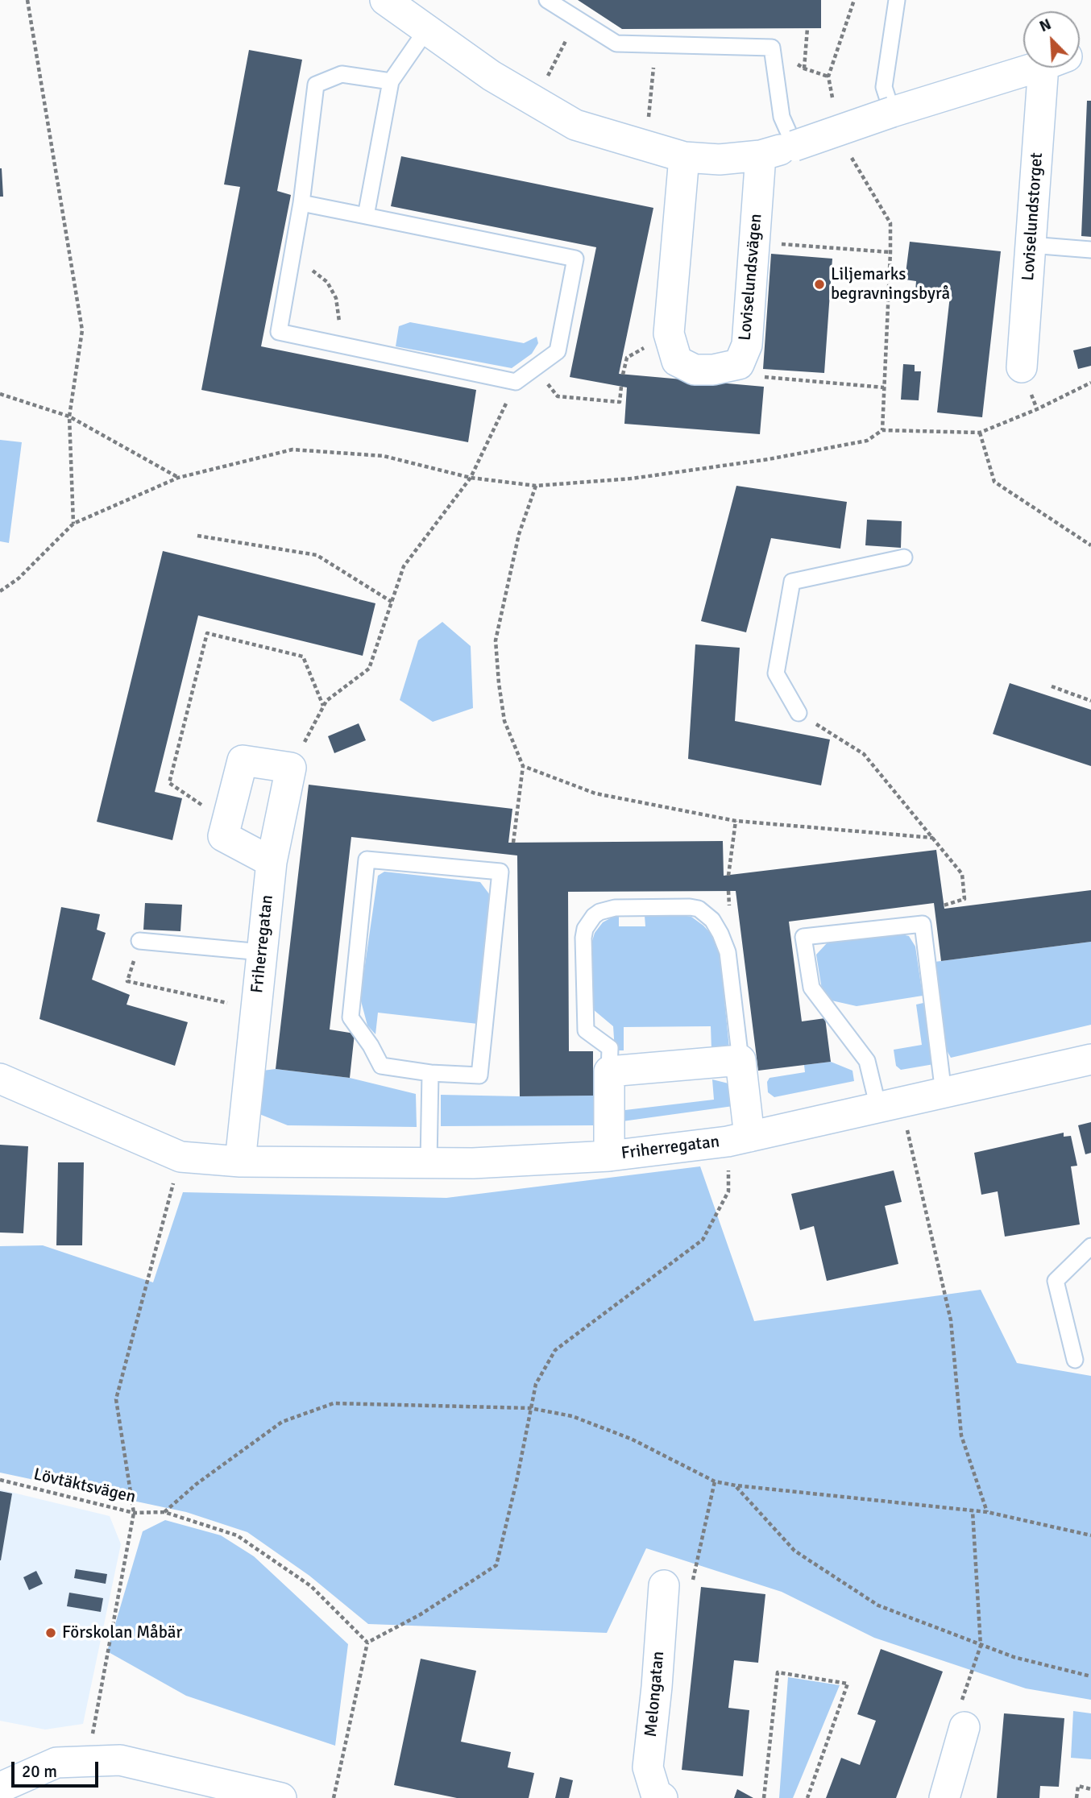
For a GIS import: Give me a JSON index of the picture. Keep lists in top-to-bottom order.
{
  "streets": {
    "street": [
      "Loviselundstorget",
      "Loviselundsvägen",
      "Friherregatan",
      "Melongatan"
    ],
    "path": ["Lövtäktsvägen"]
  },
  "places": ["Liljemarks begravningsbyrå", "Förskolan Måbär"],
  "scale_bar": "20 m",
  "north": "top left"
}
